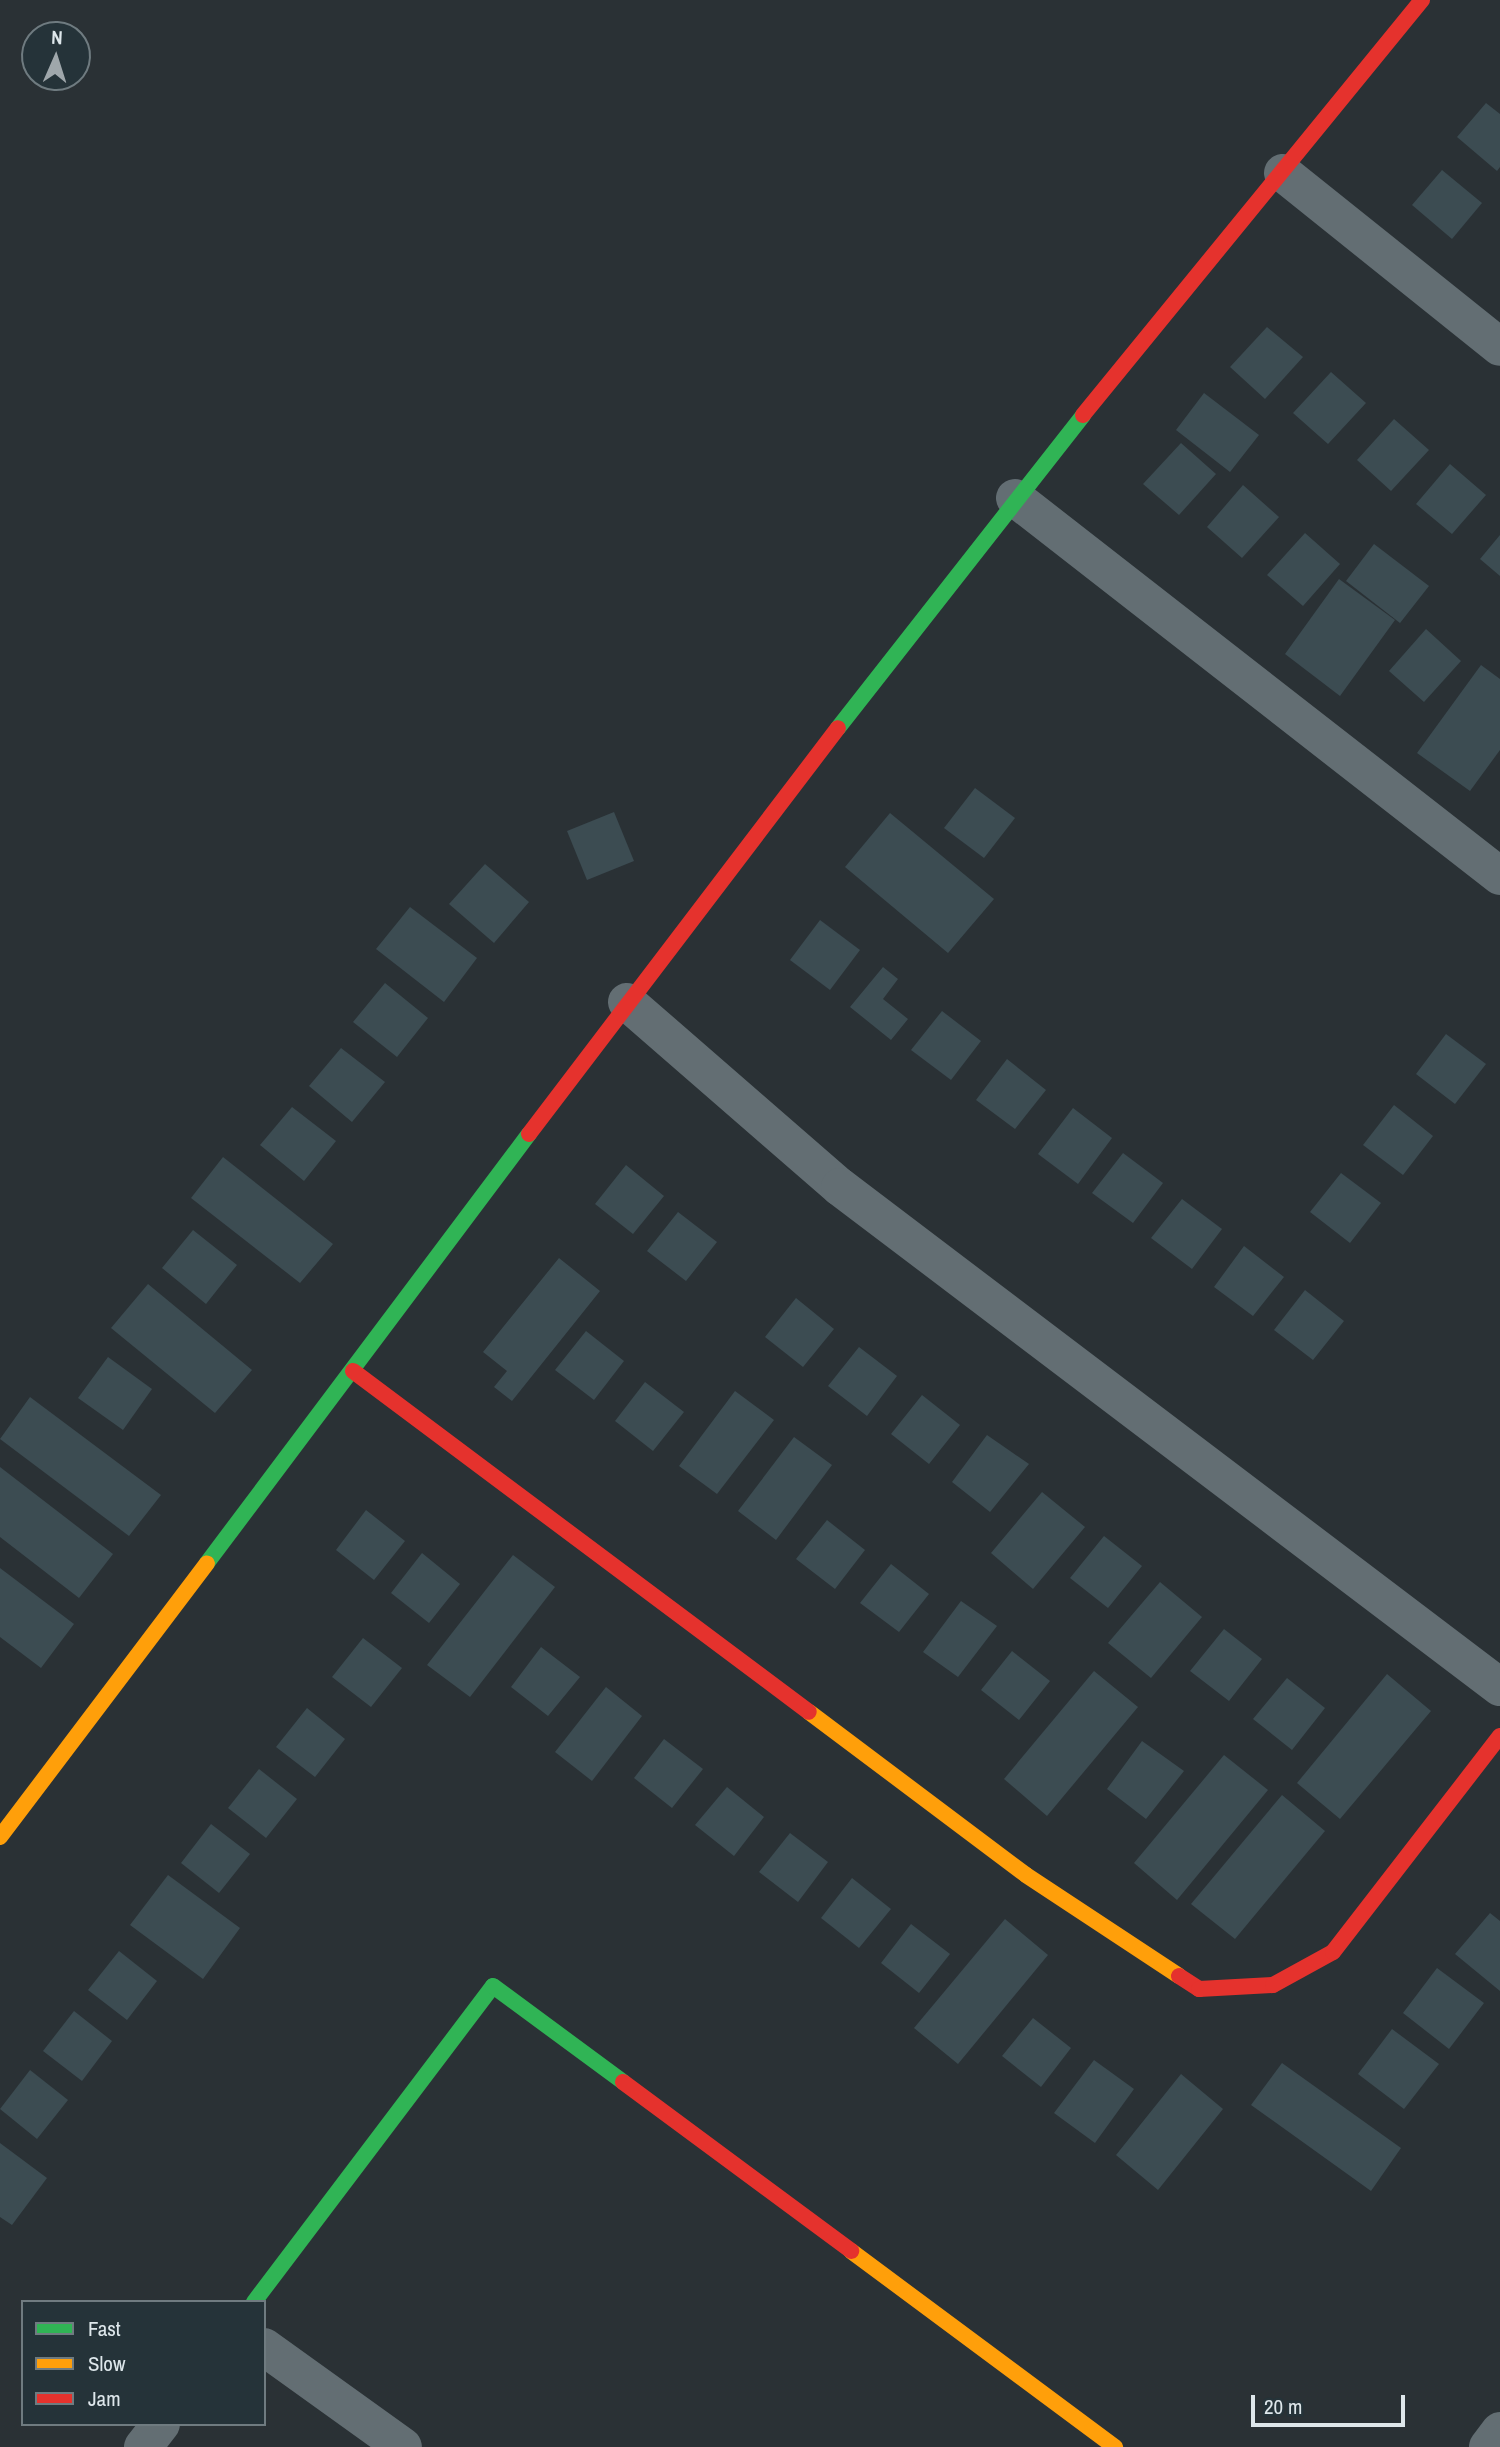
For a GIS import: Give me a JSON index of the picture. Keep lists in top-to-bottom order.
{
  "legend": ["Fast", "Slow", "Jam"],
  "scale_bar": "20 m",
  "north": "top"
}
